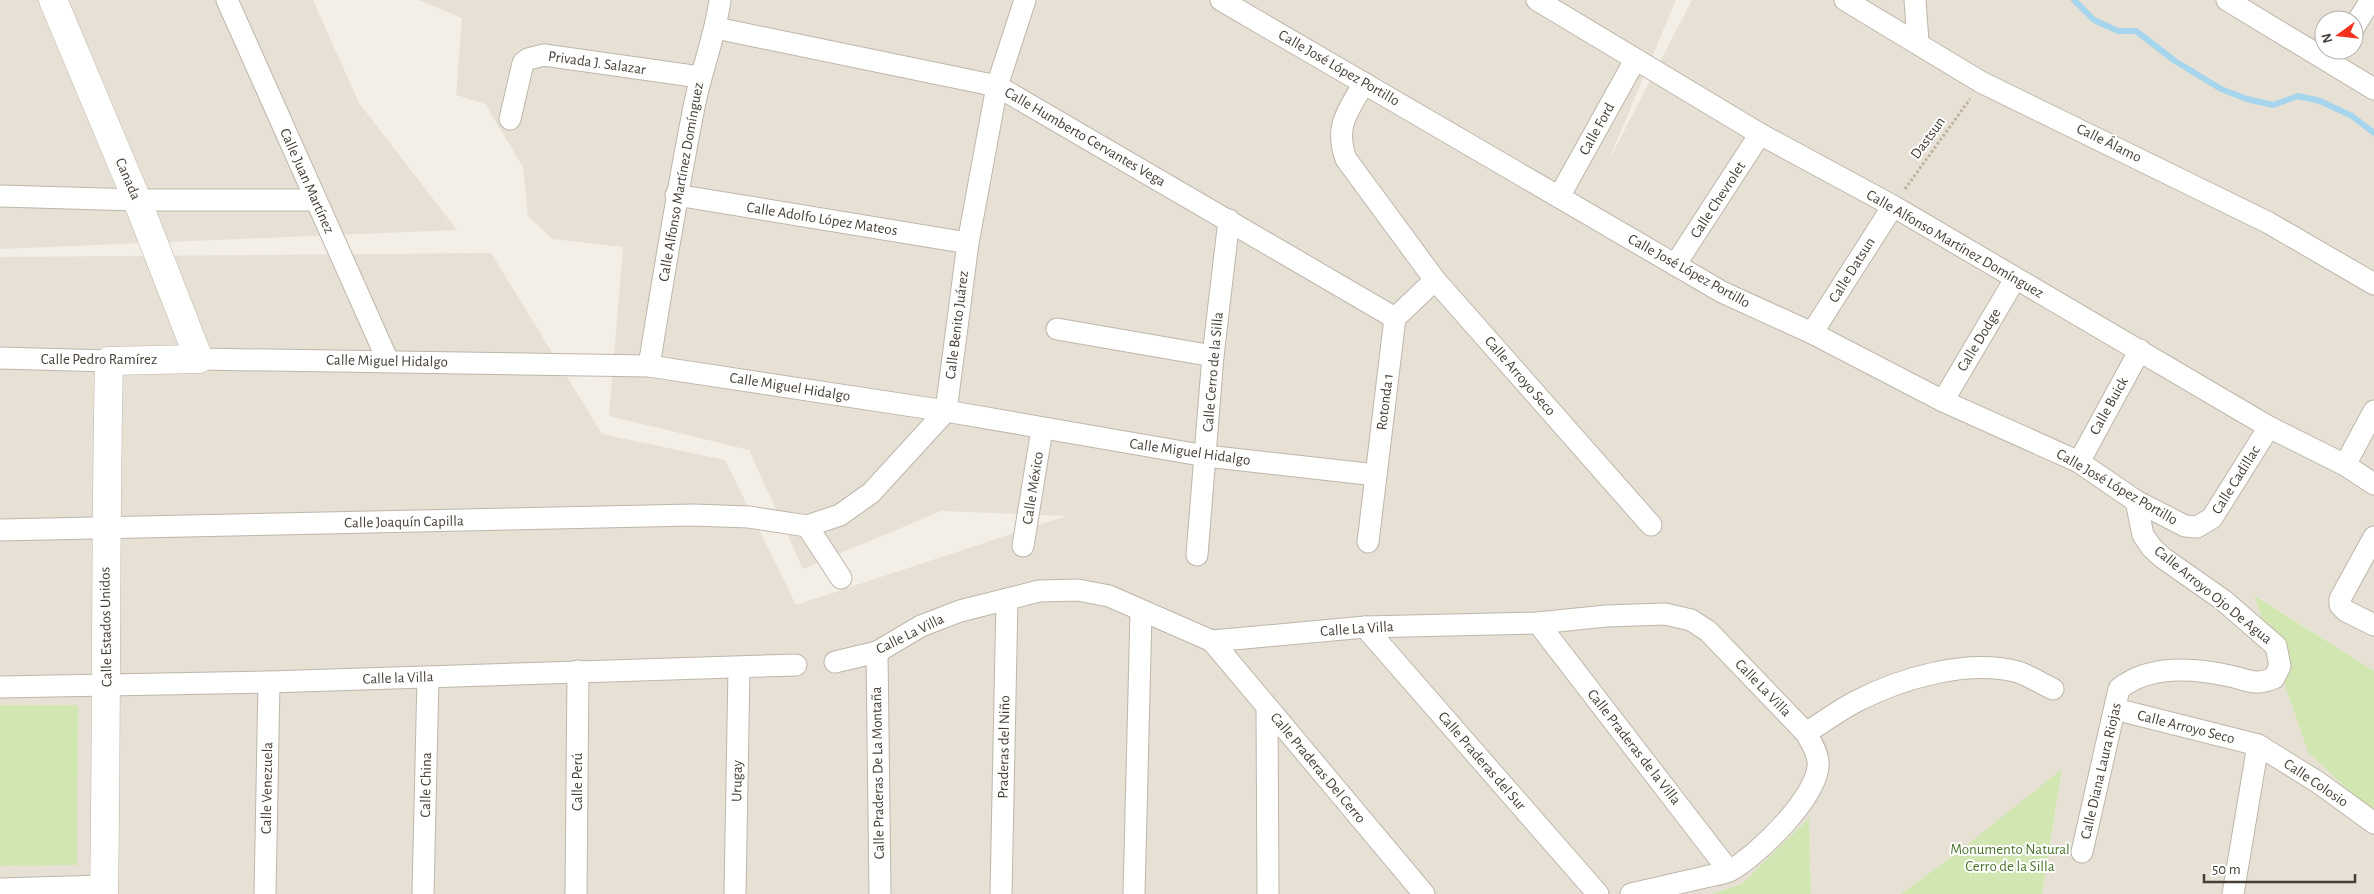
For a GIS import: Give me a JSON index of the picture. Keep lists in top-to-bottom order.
{
  "streets": {
    "street": [
      "Privada J. Salazar",
      "Calle José López Portillo",
      "Calle Ford",
      "Calle Humberto Cervantes Vega",
      "Calle Álamo",
      "Canada",
      "Calle Juan Martínez",
      "Calle Alfonso Martínez Domínguez",
      "Calle Chevrolet",
      "Calle Adolfo López Mateos",
      "Calle Datsun",
      "Calle Benito Juárez",
      "Calle Dodge",
      "Calle Pedro Ramírez",
      "Calle Miguel Hidalgo",
      "Calle Cerro de la Silla",
      "Calle Arroyo Seco",
      "Rotonda 1",
      "Calle Buick",
      "Calle Cadillac",
      "Calle México",
      "Calle Joaquín Capilla",
      "Calle Arroyo Ojo De Agua",
      "Calle Estados Unidos",
      "Calle La Villa",
      "Calle la Villa",
      "Praderas del Niño",
      "Calle Praderas de la Villa",
      "Calle Praderas del Sur",
      "Calle Praderas Del Cerro",
      "Calle Diana Laura Riojas",
      "Calle Praderas De La Montaña",
      "Urugay",
      "Calle Perú",
      "Calle Colosio",
      "Calle China",
      "Calle Venezuela"
    ],
    "path": ["Dastsun"]
  },
  "crossings": [
    ["Privada J. Salazar", "Calle Alfonso Martínez Domínguez"],
    ["Calle José López Portillo", "Calle Ford"],
    ["Calle José López Portillo", "Calle Chevrolet"],
    ["Calle José López Portillo", "Calle Datsun"],
    ["Calle José López Portillo", "Calle Dodge"],
    ["Calle José López Portillo", "Calle Arroyo Seco"],
    ["Calle José López Portillo", "Calle Buick"],
    ["Calle José López Portillo", "Calle Cadillac"],
    ["Calle José López Portillo", "Calle Arroyo Ojo De Agua"],
    ["Calle Ford", "Calle Alfonso Martínez Domínguez"],
    ["Calle Humberto Cervantes Vega", "Calle Alfonso Martínez Domínguez"],
    ["Calle Humberto Cervantes Vega", "Calle Benito Juárez"],
    ["Calle Humberto Cervantes Vega", "Calle Cerro de la Silla"],
    ["Calle Humberto Cervantes Vega", "Rotonda 1"],
    ["Dastsun", "Calle Álamo"],
    ["Dastsun", "Calle Alfonso Martínez Domínguez"],
    ["Dastsun", "Calle Datsun"],
    ["Canada", "Calle Pedro Ramírez"],
    ["Canada", "Calle Miguel Hidalgo"],
    ["Calle Juan Martínez", "Calle Miguel Hidalgo"],
    ["Calle Alfonso Martínez Domínguez", "Calle Chevrolet"],
    ["Calle Alfonso Martínez Domínguez", "Calle Adolfo López Mateos"],
    ["Calle Alfonso Martínez Domínguez", "Calle Datsun"],
    ["Calle Alfonso Martínez Domínguez", "Calle Dodge"],
    ["Calle Alfonso Martínez Domínguez", "Calle Miguel Hidalgo"],
    ["Calle Alfonso Martínez Domínguez", "Calle Buick"],
    ["Calle Alfonso Martínez Domínguez", "Calle Cadillac"],
    ["Calle Adolfo López Mateos", "Calle Benito Juárez"],
    ["Calle Benito Juárez", "Calle Miguel Hidalgo"],
    ["Calle Pedro Ramírez", "Calle Miguel Hidalgo"],
    ["Calle Pedro Ramírez", "Calle Estados Unidos"],
    ["Calle Miguel Hidalgo", "Calle Cerro de la Silla"],
    ["Calle Miguel Hidalgo", "Rotonda 1"],
    ["Calle Miguel Hidalgo", "Calle México"],
    ["Calle Arroyo Seco", "Calle Arroyo Ojo De Agua"],
    ["Calle Arroyo Seco", "Calle Diana Laura Riojas"],
    ["Calle Arroyo Seco", "Calle Colosio"],
    ["Calle Joaquín Capilla", "Calle Estados Unidos"],
    ["Calle Arroyo Ojo De Agua", "Calle Diana Laura Riojas"],
    ["Calle Estados Unidos", "Calle la Villa"],
    ["Calle La Villa", "Praderas del Niño"],
    ["Calle La Villa", "Calle Praderas de la Villa"],
    ["Calle La Villa", "Calle Praderas del Sur"],
    ["Calle La Villa", "Calle Praderas Del Cerro"],
    ["Calle La Villa", "Calle Praderas De La Montaña"],
    ["Calle la Villa", "Urugay"],
    ["Calle la Villa", "Calle Perú"],
    ["Calle la Villa", "Calle China"],
    ["Calle la Villa", "Calle Venezuela"]
  ],
  "parks": ["Monumento Natural Cerro de la Silla"],
  "scale_bar": "50 m",
  "north": "left"
}
